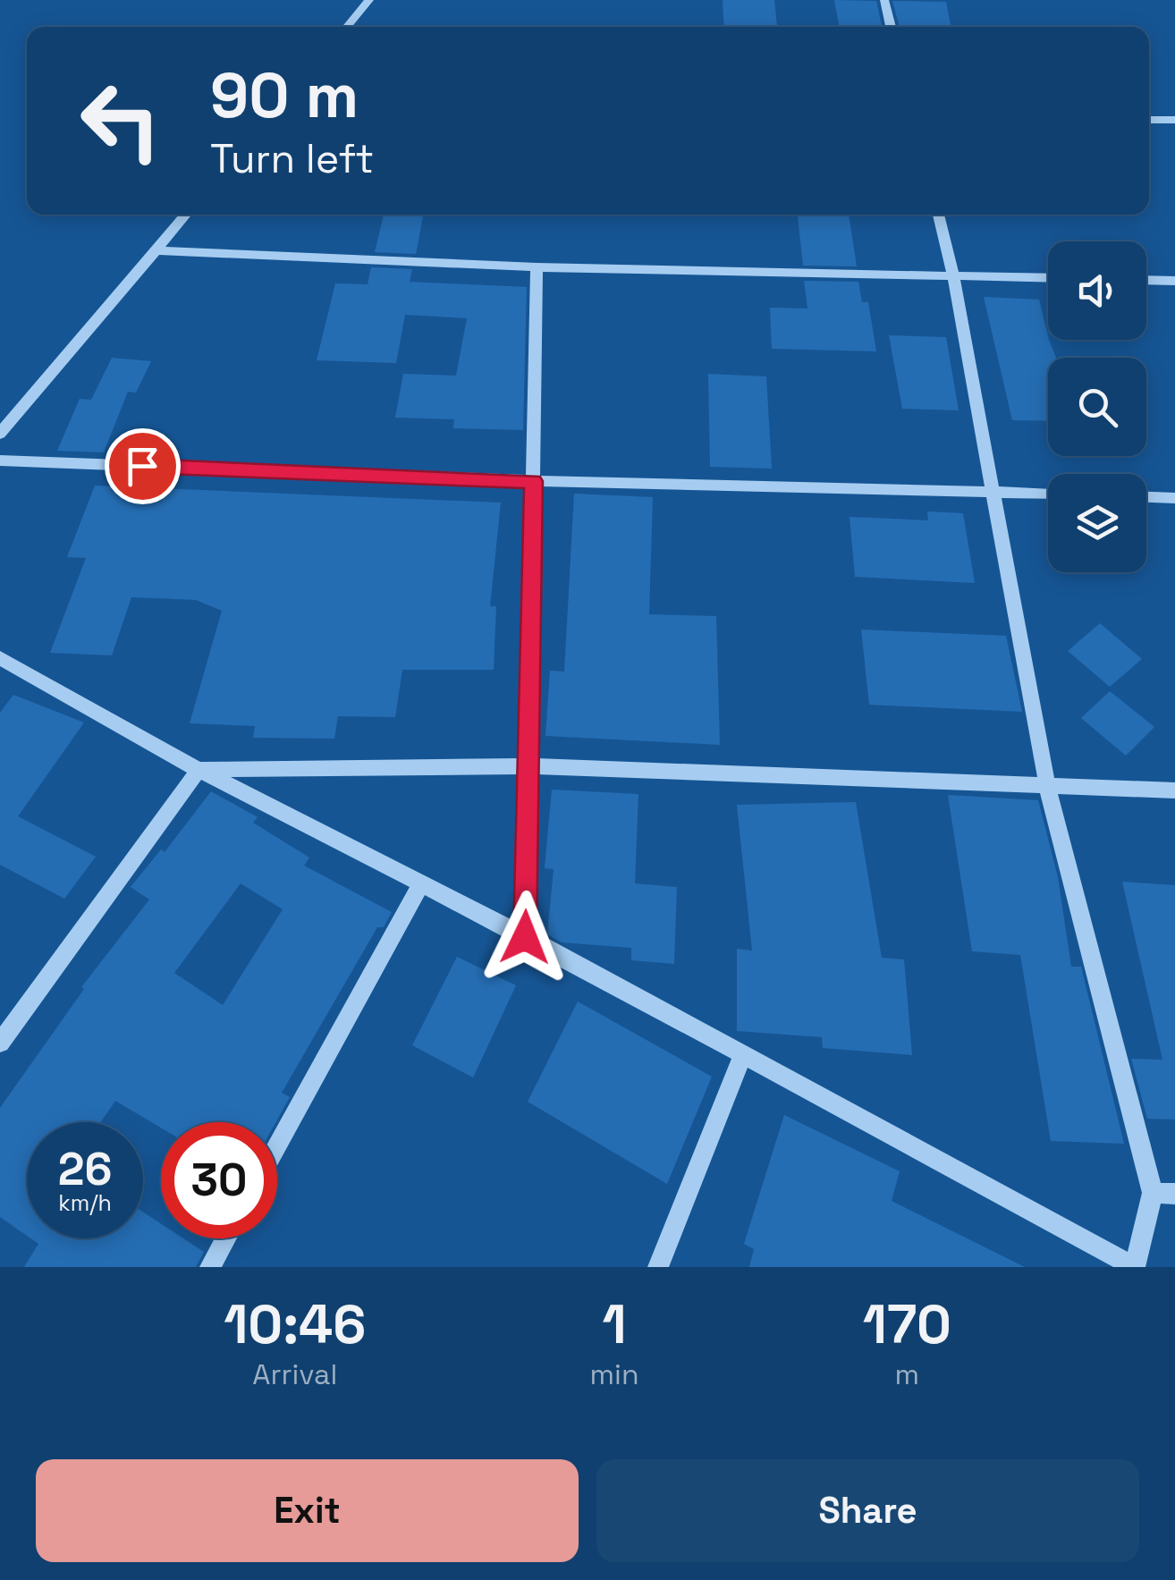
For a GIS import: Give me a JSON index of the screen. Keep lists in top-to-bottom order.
{
  "page": {
    "turn": ["90 m", "Turn left"],
    "speed": "26 km/h",
    "limit": "30",
    "eta": [
      "10:46",
      "Arrival",
      "1",
      "min",
      "170",
      "m"
    ],
    "buttons": ["Exit", "Share"]
  }
}
